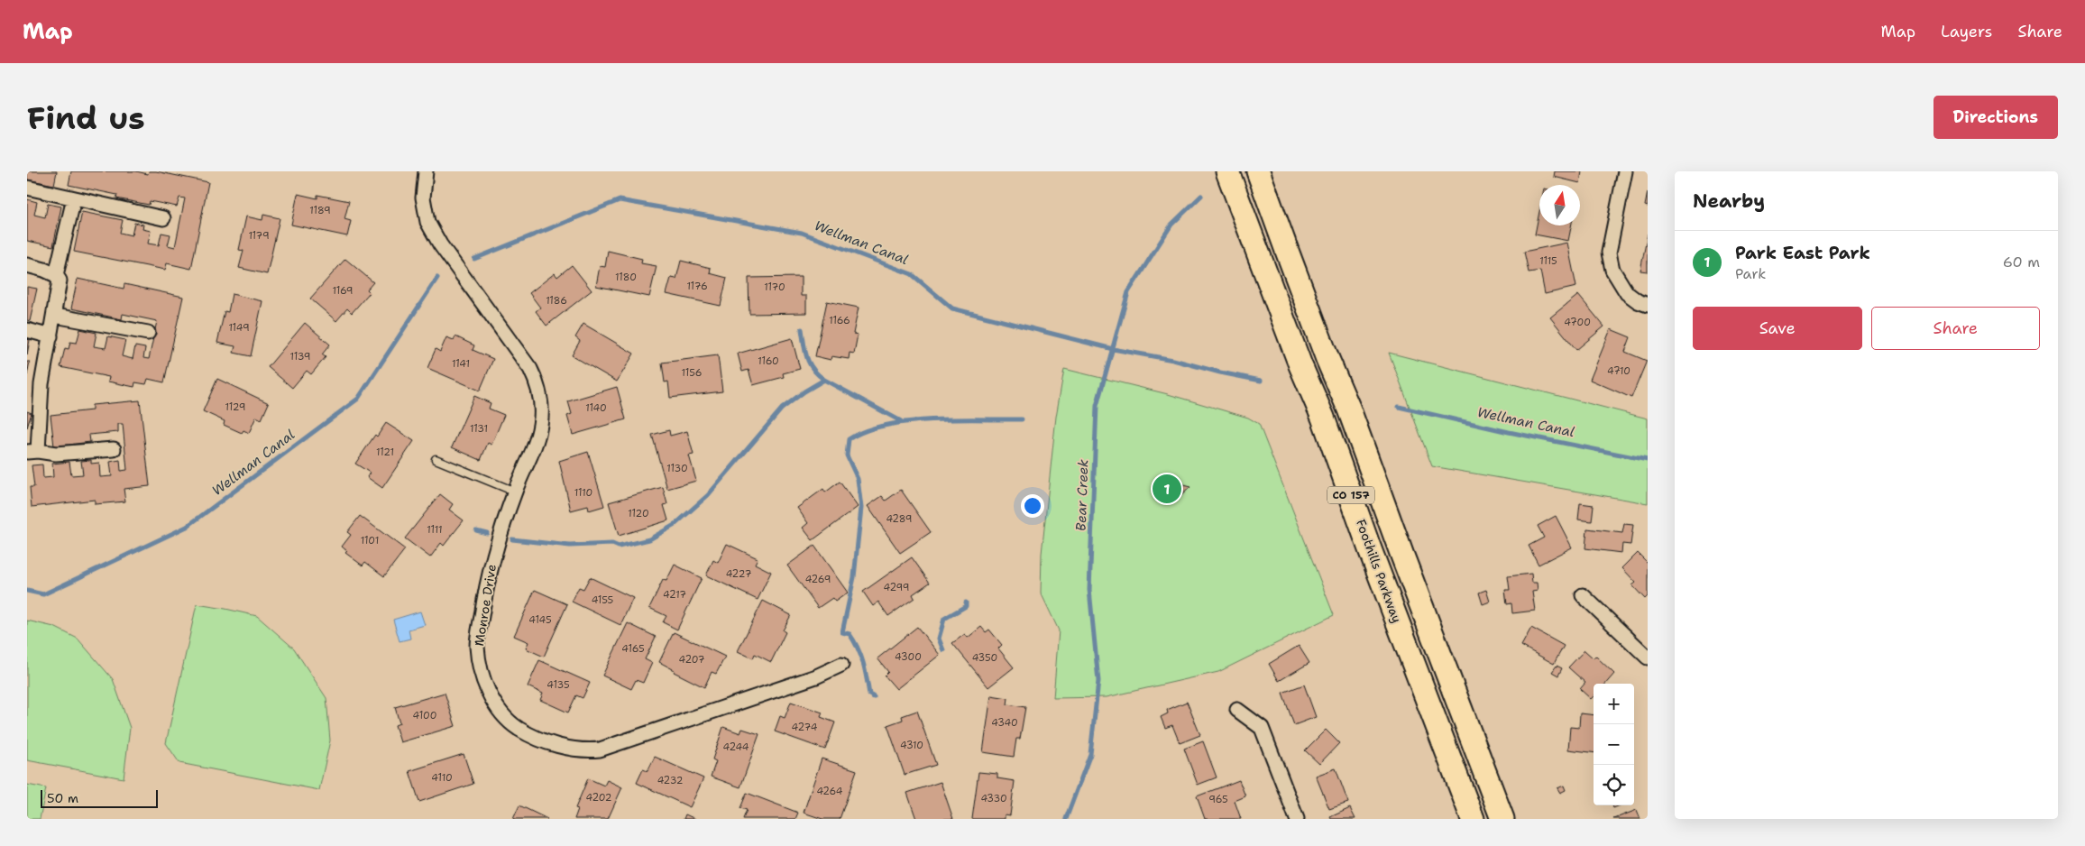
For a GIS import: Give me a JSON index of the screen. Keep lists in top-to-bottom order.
{
  "streets": {
    "highway": ["CO 157", "Foothills Parkway"],
    "street": ["Monroe Drive"]
  },
  "water": ["Wellman Canal", "Bear Creek"],
  "house_numbers": [
    "1189",
    "1179",
    "1115",
    "1180",
    "1176",
    "1170",
    "1169",
    "1186",
    "1166",
    "4700",
    "1149",
    "1139",
    "1160",
    "1141",
    "4710",
    "1156",
    "1129",
    "1140",
    "1131",
    "1121",
    "1130",
    "1110",
    "1120",
    "4289",
    "1111",
    "1101",
    "4227",
    "4269",
    "4299",
    "4217",
    "4155",
    "4145",
    "4165",
    "4300",
    "4350",
    "4207",
    "4135",
    "4100",
    "4340",
    "4274",
    "4310",
    "4244",
    "4110",
    "4232",
    "4264",
    "4202",
    "4330",
    "965"
  ],
  "scale_bar": "50 m",
  "north": "top",
  "page": {
    "header": "Map",
    "nav": ["Map", "Layers", "Share"],
    "buttons": [
      "Directions",
      ["Save", "Share"]
    ],
    "title": "Find us",
    "heading": "Nearby",
    "list": [
      {
        "mark": "1",
        "name": "Park East Park",
        "note": "Park",
        "value": "60 m"
      }
    ],
    "pins": "1",
    "map_buttons": ["+", "−"],
    "scale": "50 m"
  }
}
